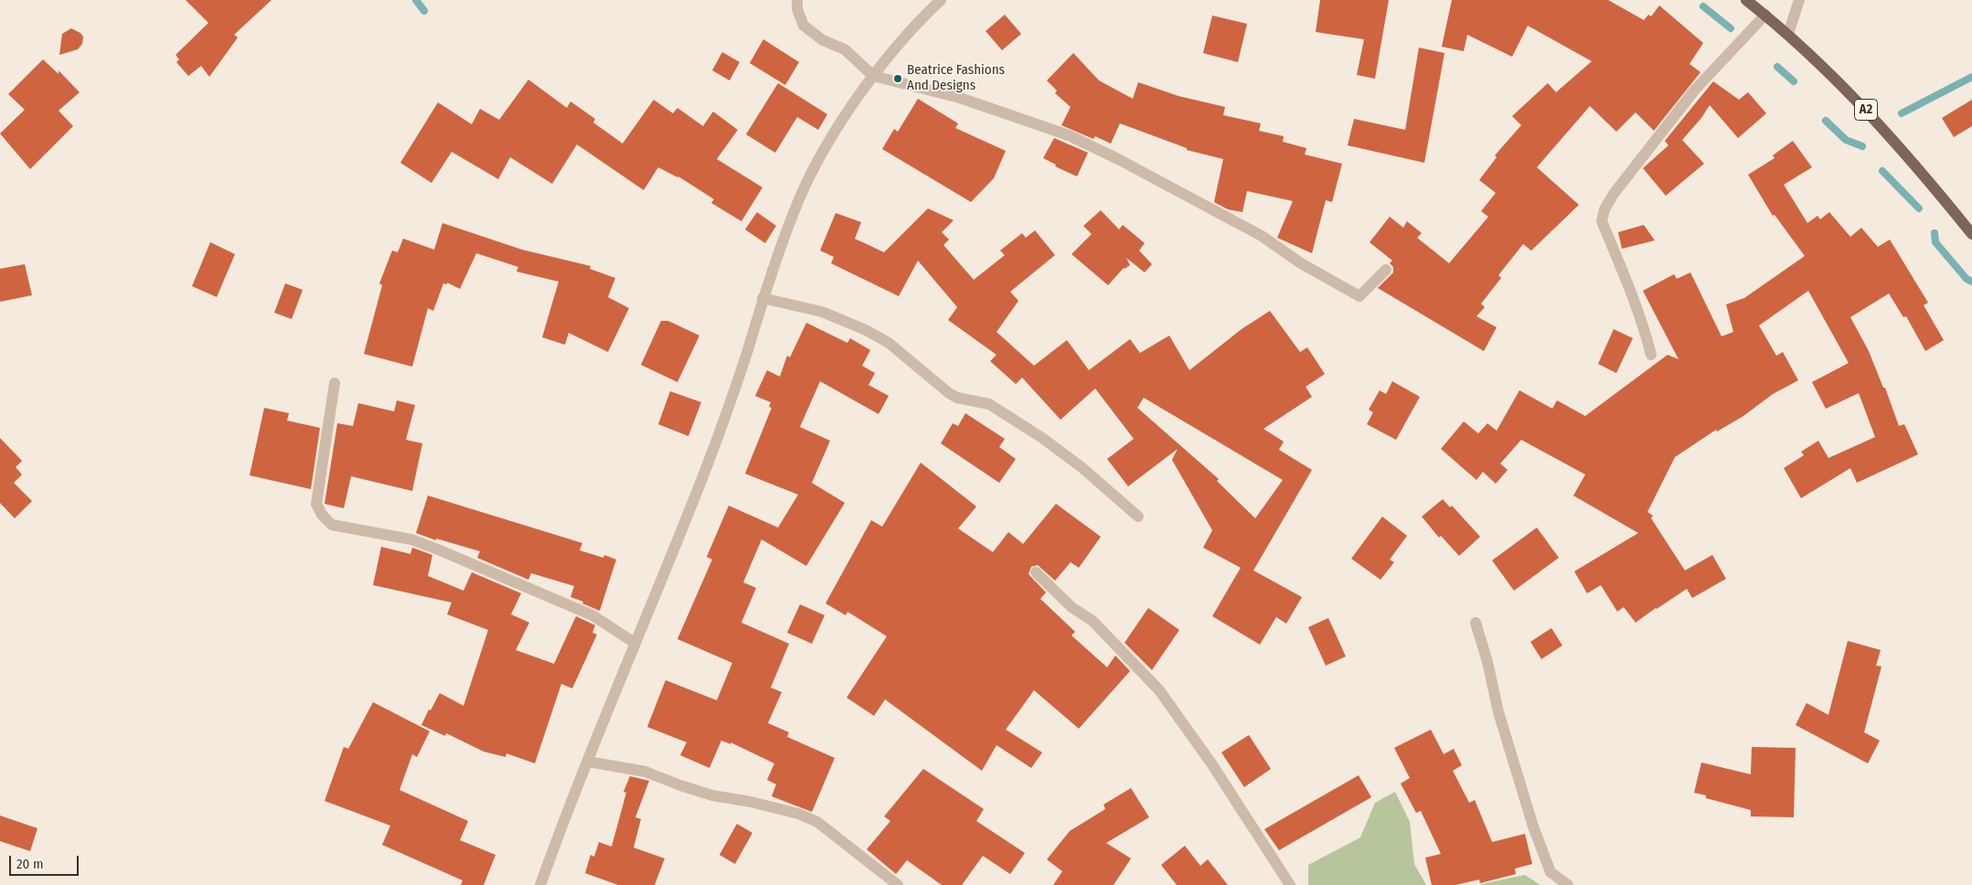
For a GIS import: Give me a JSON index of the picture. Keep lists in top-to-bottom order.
{
  "streets": {
    "main road": ["A2"]
  },
  "places": ["Beatrice Fashions And Designs"],
  "scale_bar": "20 m"
}
